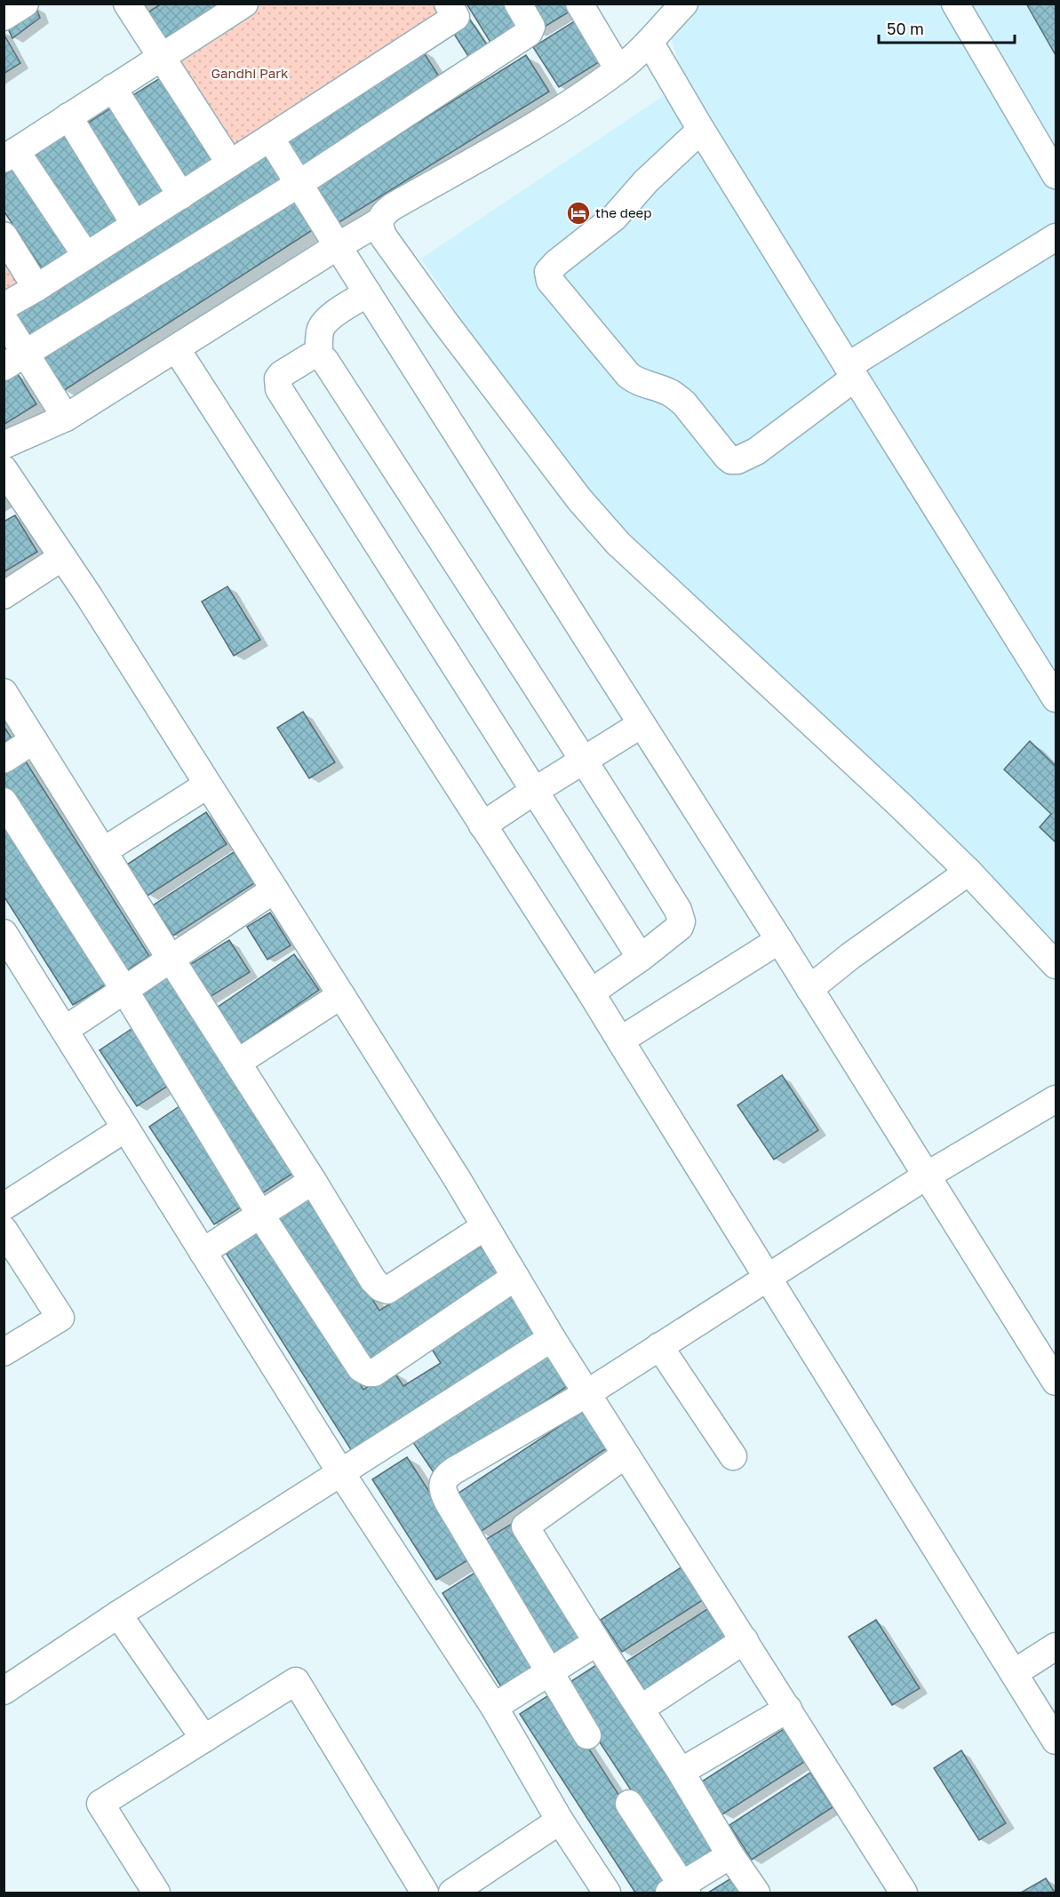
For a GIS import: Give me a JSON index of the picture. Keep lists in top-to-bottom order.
{
  "parks": ["Gandhi Park"],
  "places": {
    "hotel": ["the deep"]
  },
  "scale_bar": "50 m"
}
